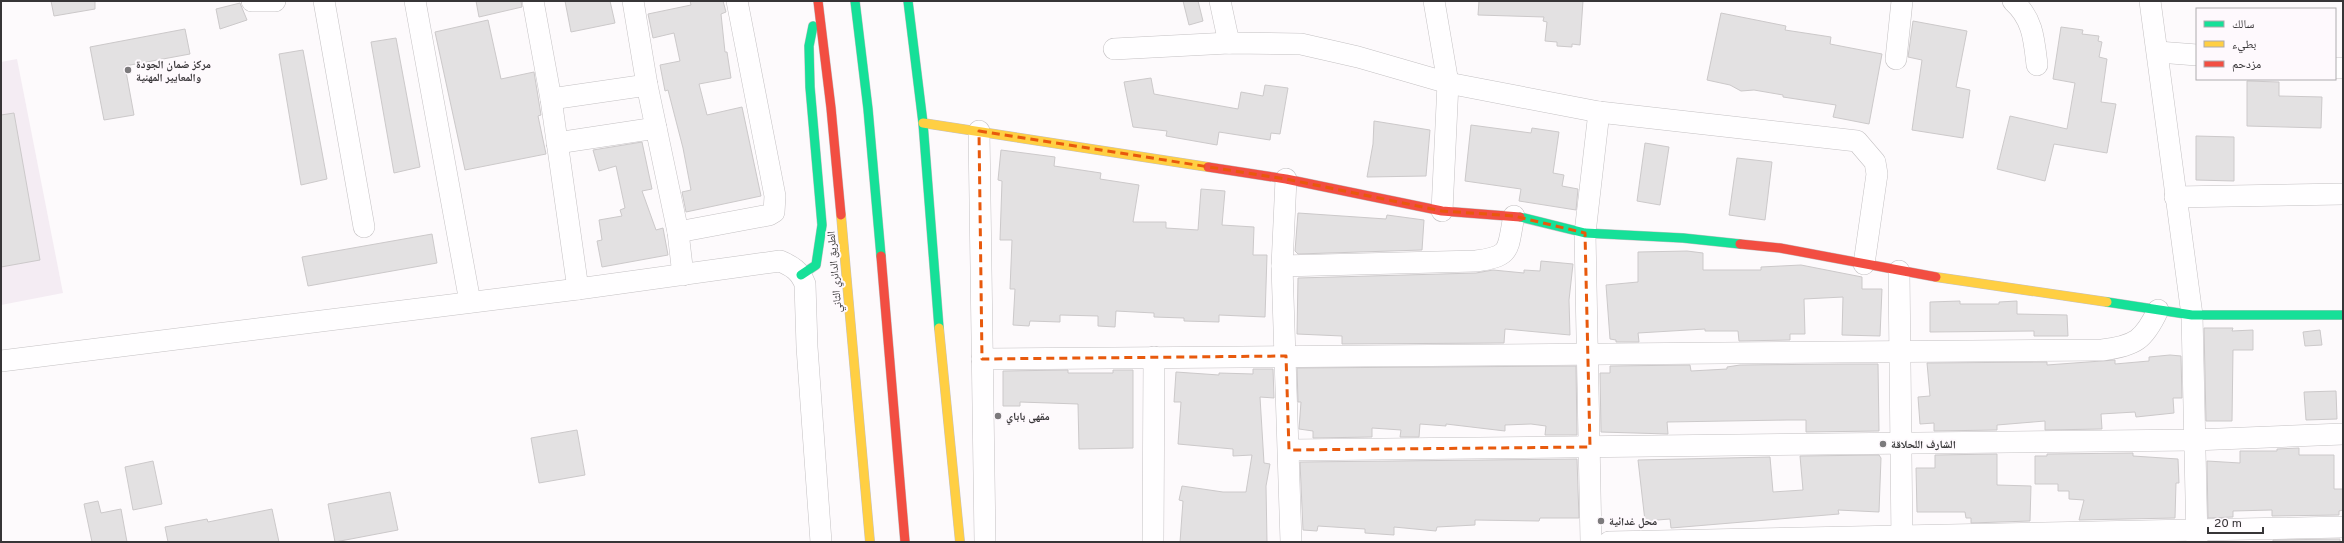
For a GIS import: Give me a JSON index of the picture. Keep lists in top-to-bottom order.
{
  "streets": {
    "main road": ["الطريق الدائري الثاني"]
  },
  "places": [
    "مركز ضمان الجودة والمعايير المهنية",
    "مقهى باباي",
    "الشارف اللحلاقة",
    "محل غدائية"
  ],
  "legend": ["سالك", "بطيء", "مزدحم"],
  "scale_bar": "20 m"
}
